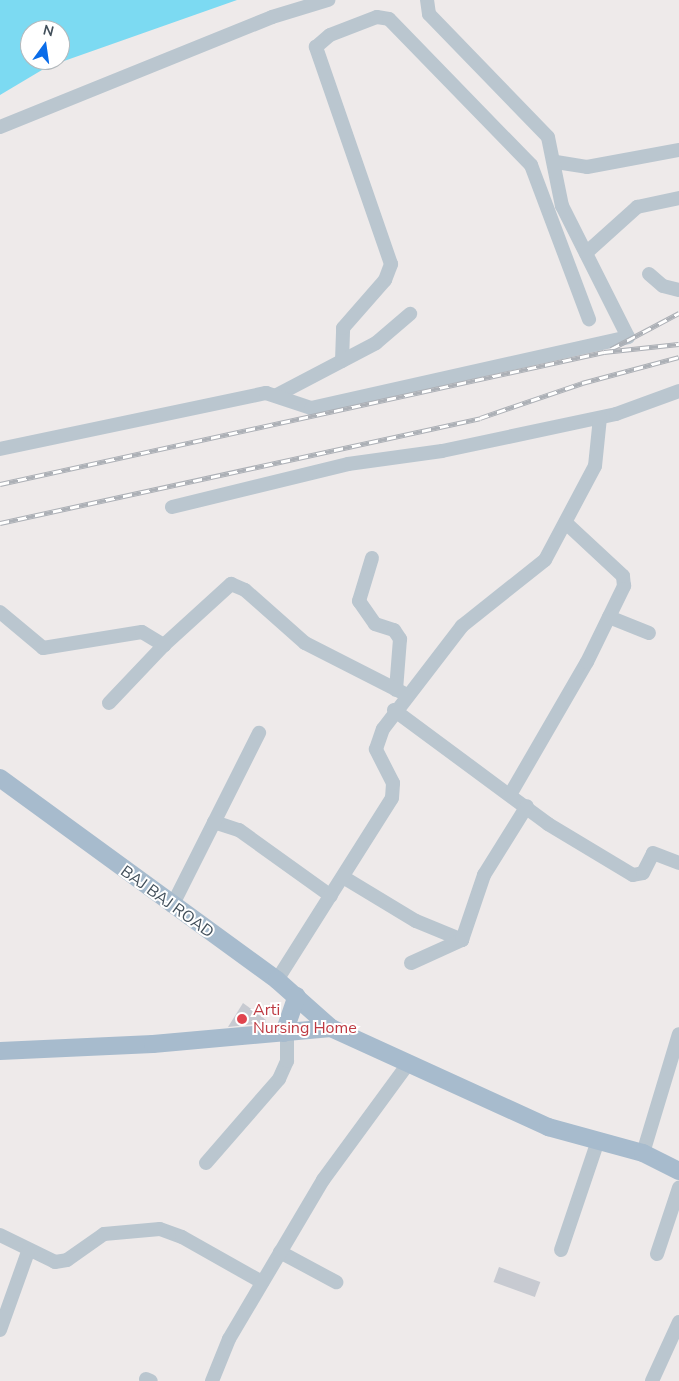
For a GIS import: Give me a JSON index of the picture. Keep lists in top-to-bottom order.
{
  "streets": {
    "main road": ["BAJ BAJ ROAD"]
  },
  "places": ["Arti Nursing Home"],
  "north": "top"
}
